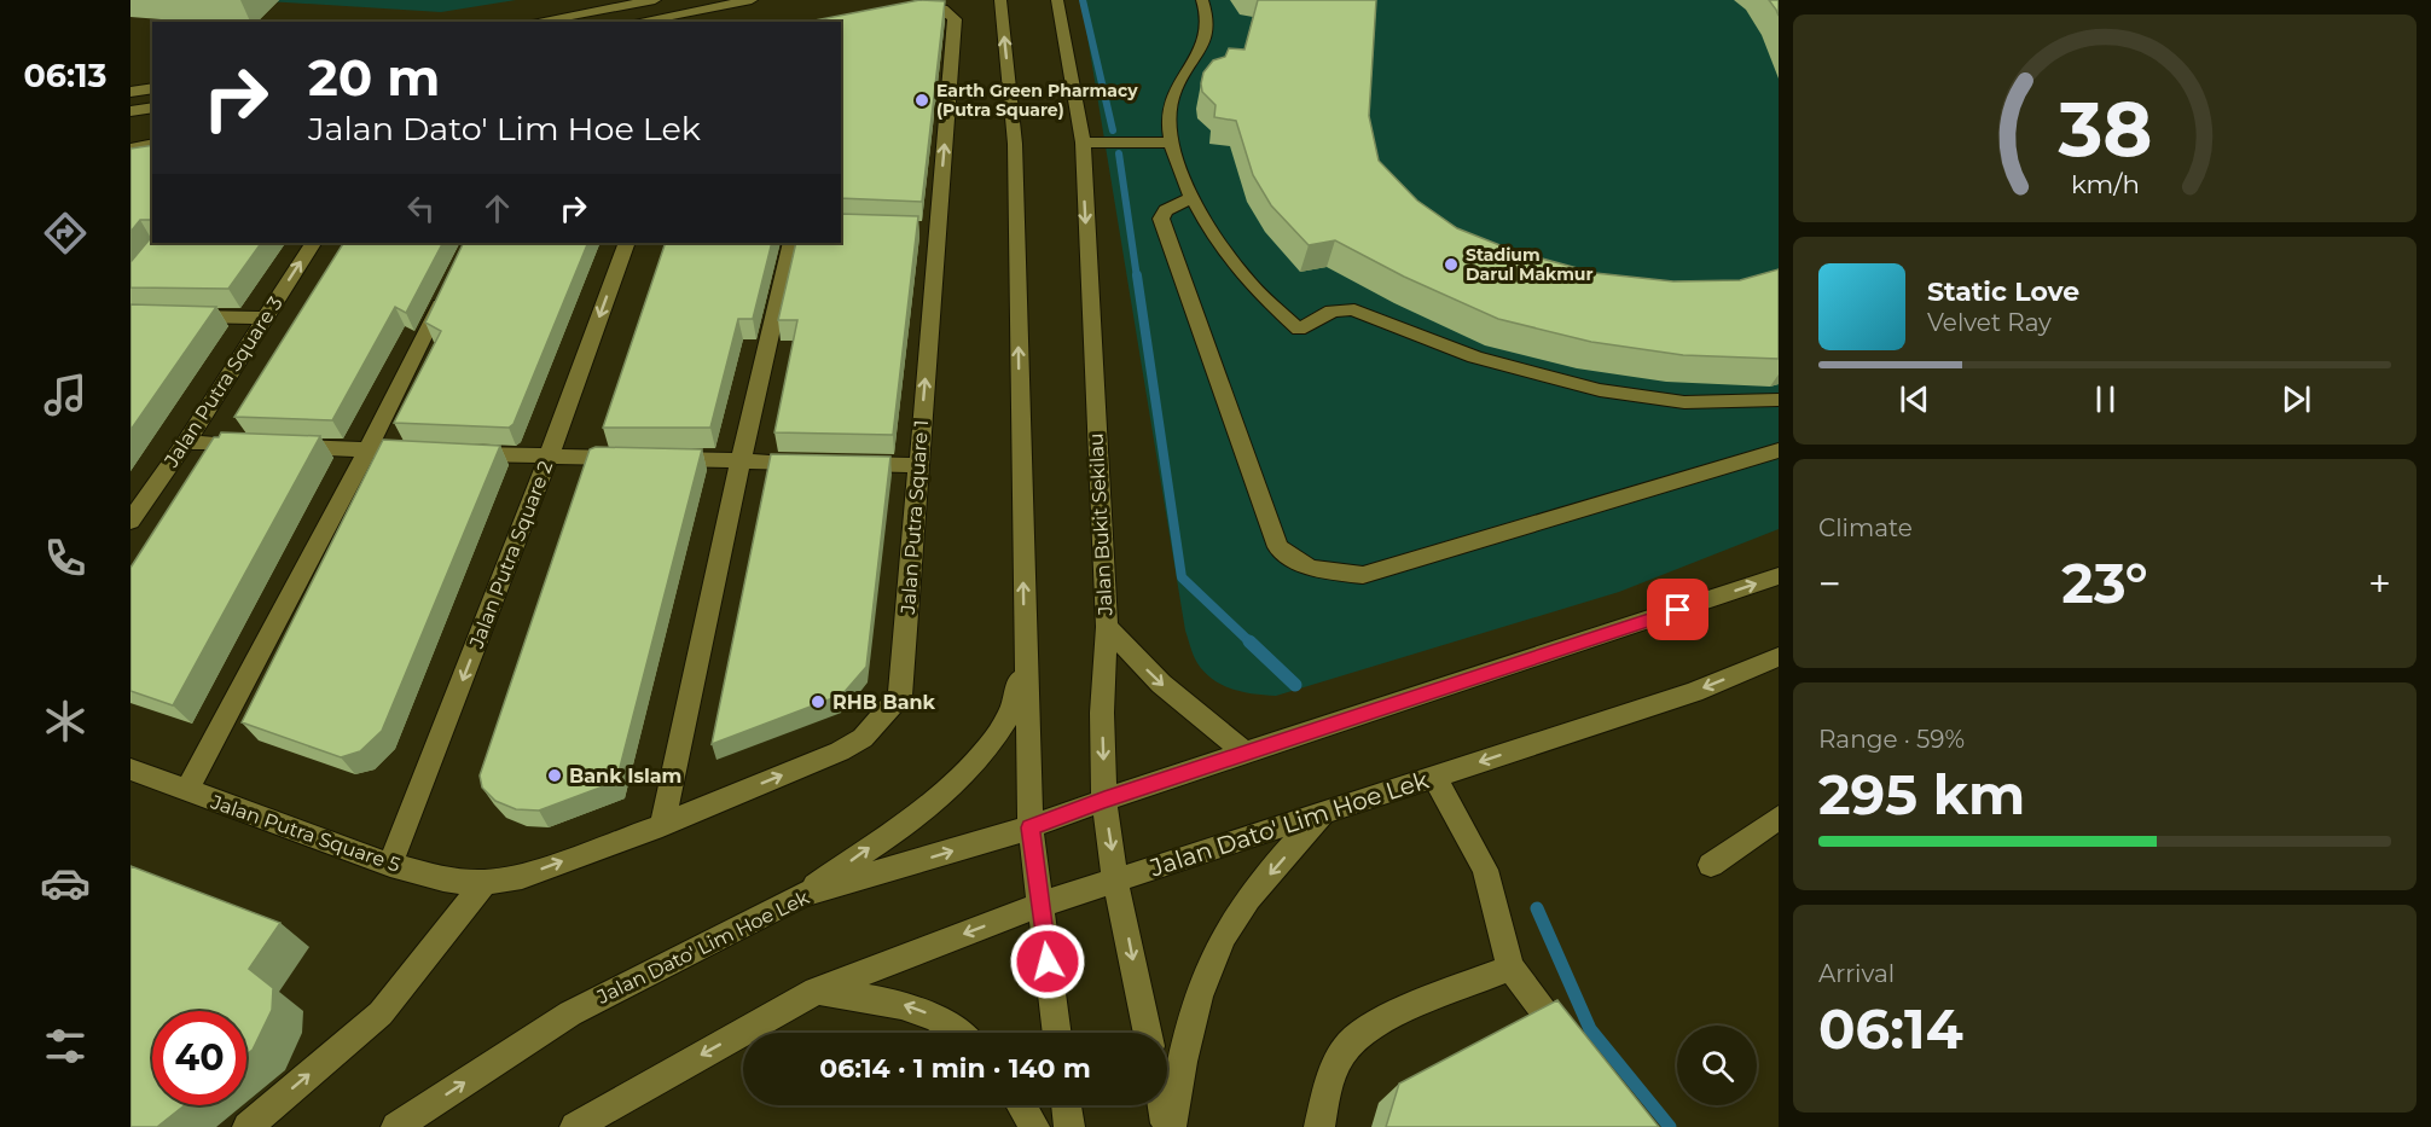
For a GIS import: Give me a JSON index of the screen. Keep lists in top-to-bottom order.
{
  "streets": {
    "street": [
      "Jalan Putra Square 3",
      "Jalan Putra Square 1",
      "Jalan Bukit Sekilau",
      "Jalan Putra Square 2",
      "Jalan Dato' Lim Hoe Lek",
      "Jalan Putra Square 5"
    ]
  },
  "crossings": [
    ["Jalan Putra Square 1", "Jalan Putra Square 5"],
    ["Jalan Bukit Sekilau", "Jalan Dato' Lim Hoe Lek"],
    ["Jalan Putra Square 2", "Jalan Putra Square 5"]
  ],
  "places": [
    "Earth Green Pharmacy (Putra Square)",
    "Stadium Darul Makmur",
    "RHB Bank",
    "Bank Islam"
  ],
  "page": {
    "tabs": "06:13",
    "turn": ["20 m", "Jalan Dato' Lim Hoe Lek"],
    "song": ["Static Love", "Velvet Ray"],
    "tile": [
      "Climate",
      ["Range · 59%", "295 km"],
      ["Arrival", "06:14"]
    ],
    "heat": ["−", "23°", "+"],
    "limit": "40",
    "trip": "06:14 · 1 min · 140 m",
    "gauge": ["38", "km/h"]
  }
}
